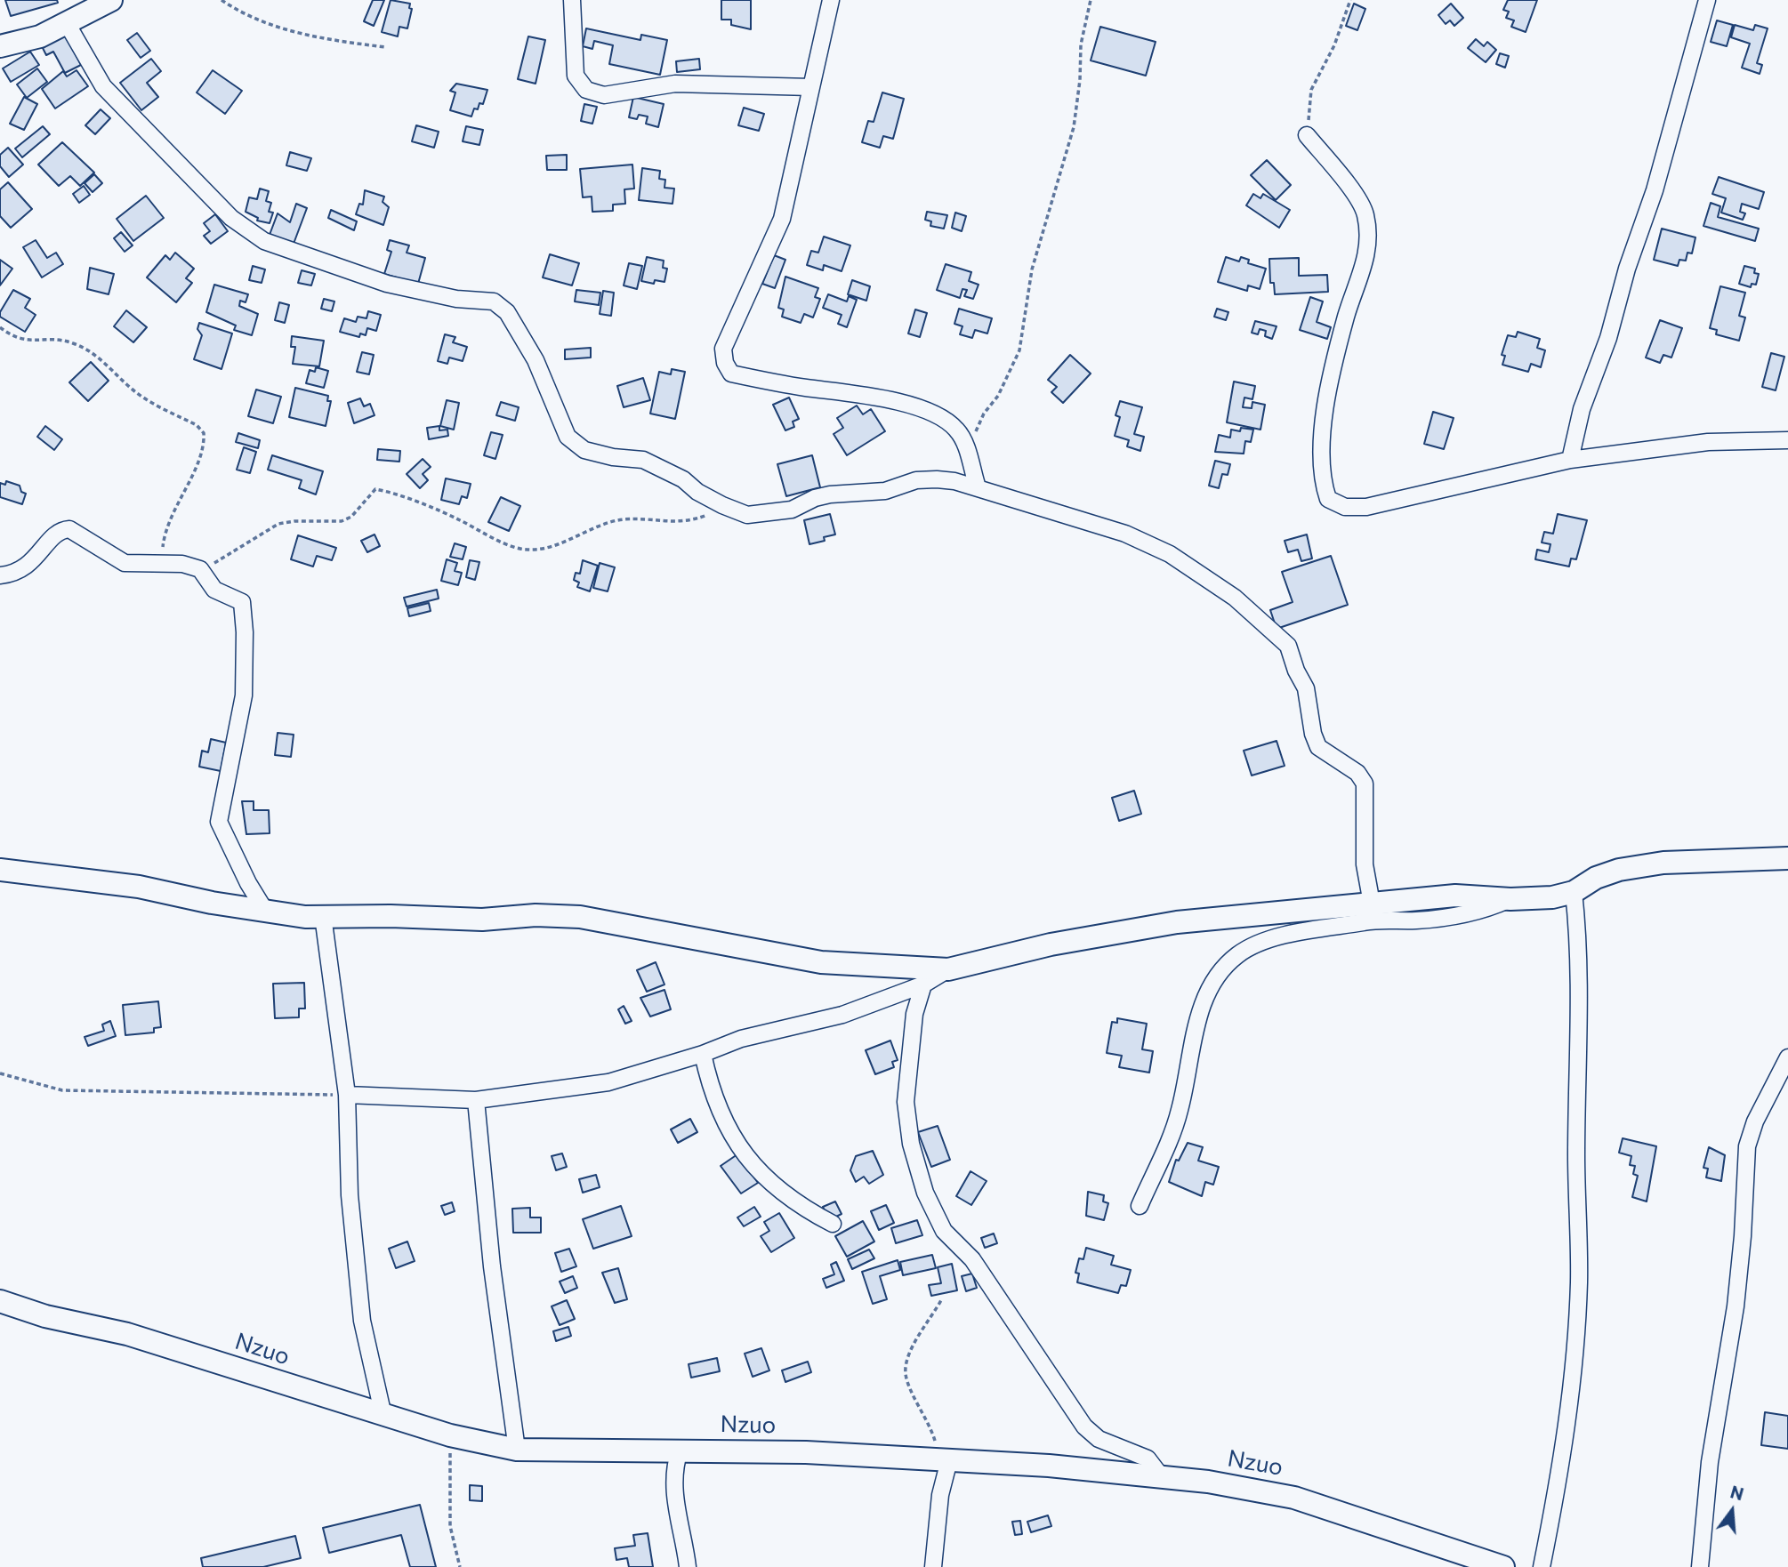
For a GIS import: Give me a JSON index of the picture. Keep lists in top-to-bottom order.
{
  "streets": {
    "street": ["Nzuo"]
  },
  "north": "top"
}
